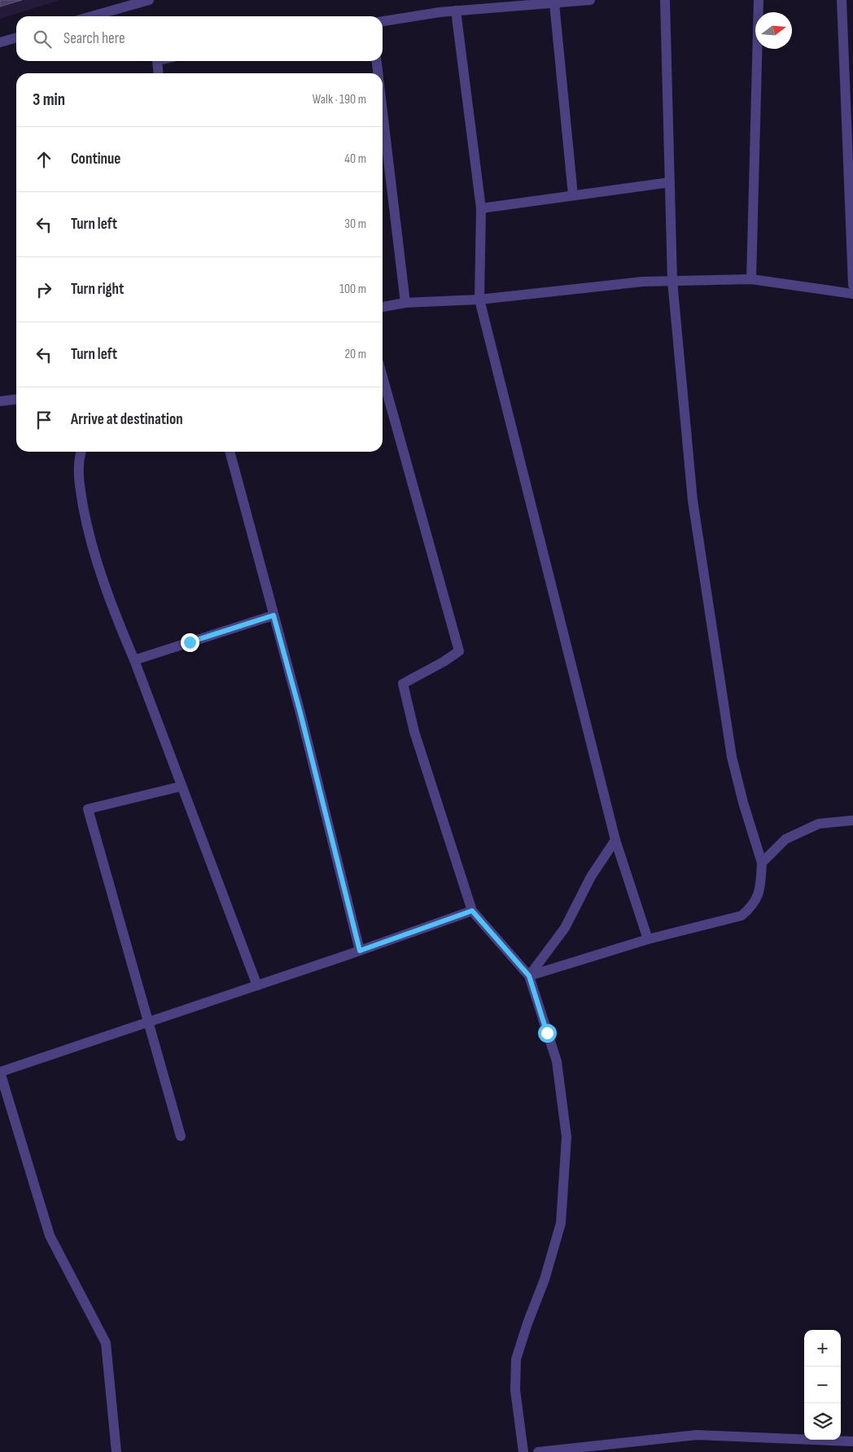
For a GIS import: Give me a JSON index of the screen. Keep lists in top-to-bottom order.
{
  "north": "right",
  "page": {
    "search": "Search here",
    "heading": ["3 min", "Walk · 190 m"],
    "list": [
      ["Continue", "40 m"],
      ["Turn left", "30 m"],
      ["Turn right", "100 m"],
      ["Turn left", "20 m"],
      "Arrive at destination"
    ],
    "map_buttons": ["+", "−"]
  }
}
